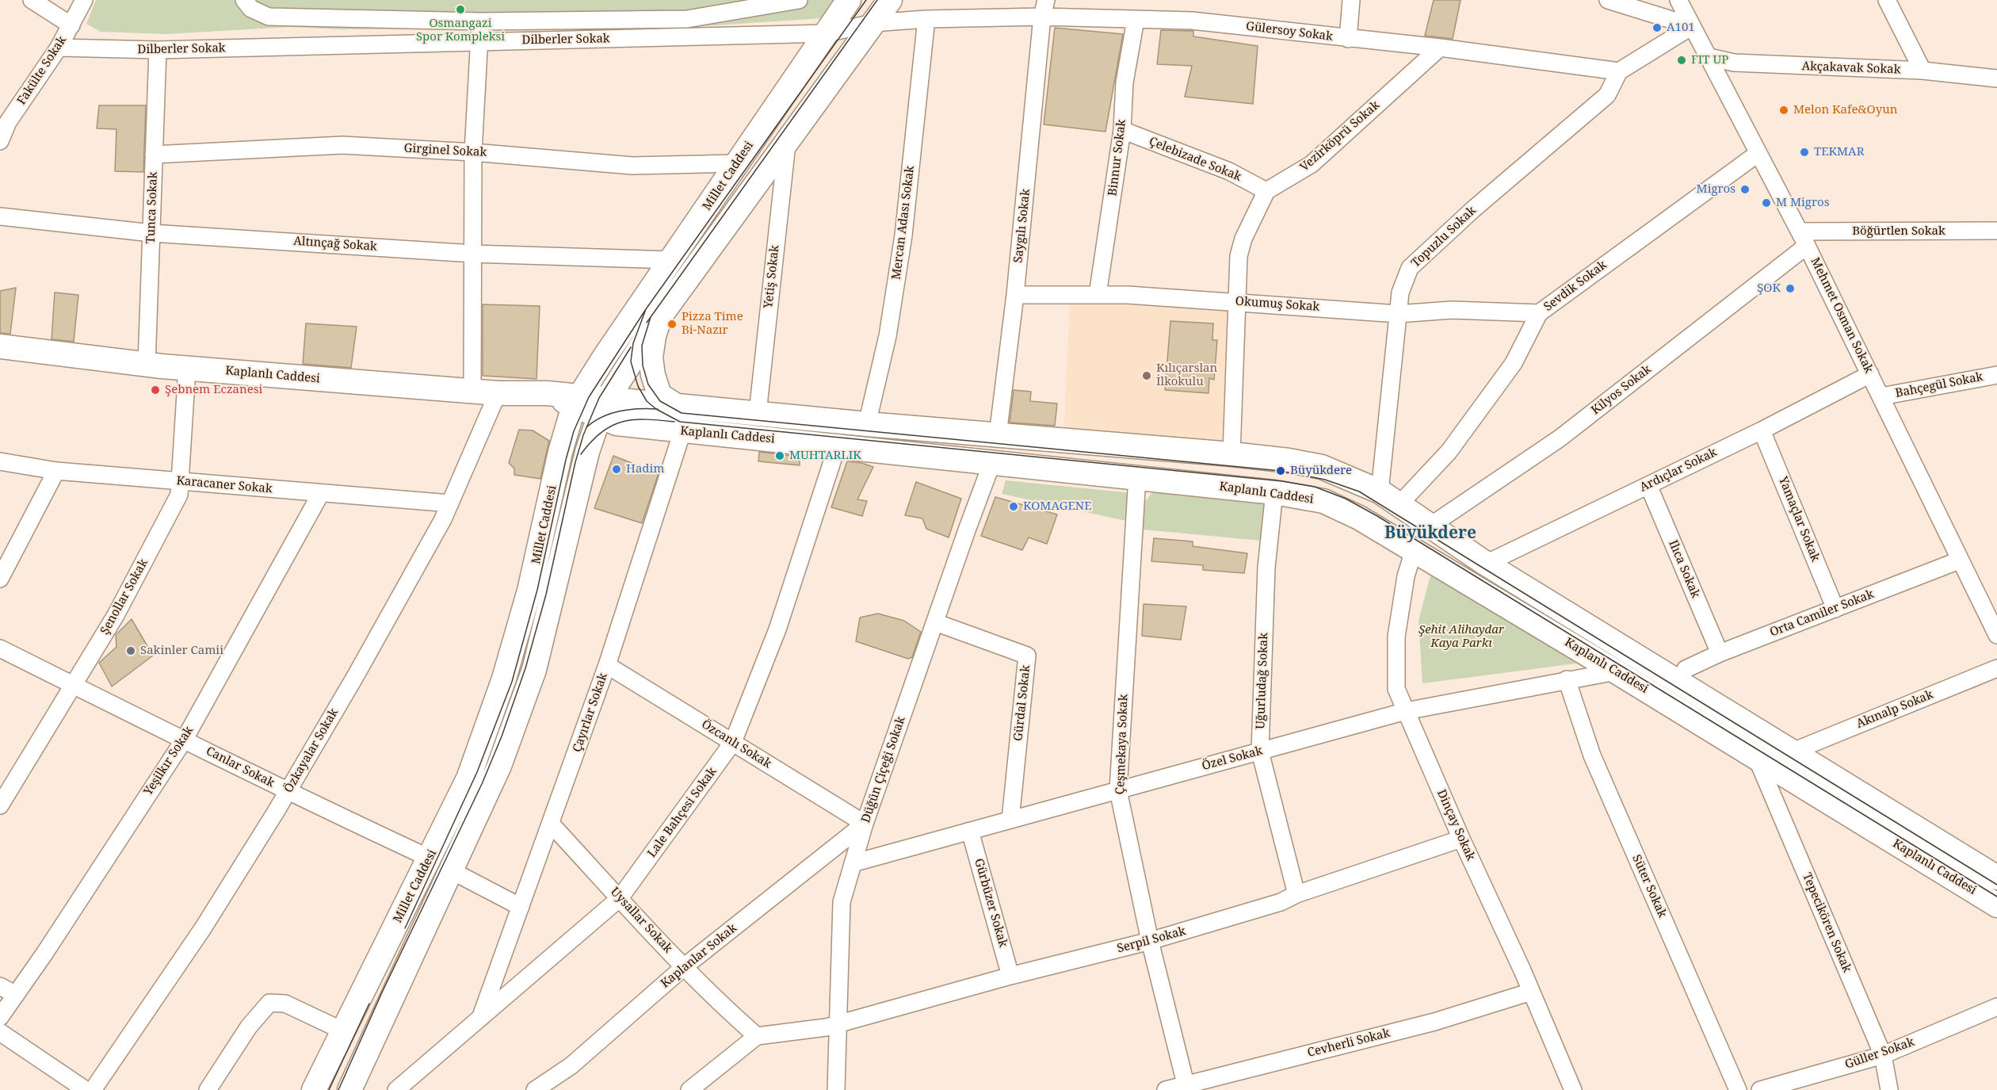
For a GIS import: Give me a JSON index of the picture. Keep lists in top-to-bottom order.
{
  "streets": {
    "main road": ["Millet Caddesi", "Kaplanlı Caddesi"],
    "street": [
      "Gülersoy Sokak",
      "Dilberler Sokak",
      "Akçakavak Sokak",
      "Fakülte Sokak",
      "Vezirköprü Sokak",
      "Girginel Sokak",
      "Binnur Sokak",
      "Çelebizade Sokak",
      "Tunca Sokak",
      "Mercan Adası Sokak",
      "Saygılı Sokak",
      "Böğürtlen Sokak",
      "Topuzlu Sokak",
      "Altınçağ Sokak",
      "Yetiş Sokak",
      "Sevdik Sokak",
      "Okumuş Sokak",
      "Mehmet Osman Sokak",
      "Bahçegül Sokak",
      "Kilyos Sokak",
      "Ardıçlar Sokak",
      "Karacaner Sokak",
      "Yamaçlar Sokak",
      "Ilıca Sokak",
      "Şenollar Sokak",
      "Orta Camiler Sokak",
      "Uğurludağ Sokak",
      "Gürdal Sokak",
      "Akınalp Sokak",
      "Çayırlar Sokak",
      "Özcanlı Sokak",
      "Çeşmekaya Sokak",
      "Özkayalar Sokak",
      "Özel Sokak",
      "Yeşilkır Sokak",
      "Canlar Sokak",
      "Düğün Çiçeği Sokak",
      "Lale Bahçesi Sokak",
      "Dinçay Sokak",
      "Süter Sokak",
      "Gürbüzer Sokak",
      "Uysallar Sokak",
      "Tepecikören Sokak",
      "Serpil Sokak",
      "Kaplanlar Sokak",
      "Cevherli Sokak",
      "Güller Sokak"
    ]
  },
  "crossings": [
    ["Gülersoy Sokak", "Dilberler Sokak"],
    ["Gülersoy Sokak", "Vezirköprü Sokak"],
    ["Gülersoy Sokak", "Binnur Sokak"],
    ["Gülersoy Sokak", "Millet Caddesi"],
    ["Gülersoy Sokak", "Mercan Adası Sokak"],
    ["Gülersoy Sokak", "Saygılı Sokak"],
    ["Gülersoy Sokak", "Topuzlu Sokak"],
    ["Dilberler Sokak", "Fakülte Sokak"],
    ["Dilberler Sokak", "Millet Caddesi"],
    ["Dilberler Sokak", "Tunca Sokak"],
    ["Akçakavak Sokak", "Mehmet Osman Sokak"],
    ["Vezirköprü Sokak", "Çelebizade Sokak"],
    ["Girginel Sokak", "Millet Caddesi"],
    ["Girginel Sokak", "Tunca Sokak"],
    ["Binnur Sokak", "Çelebizade Sokak"],
    ["Binnur Sokak", "Okumuş Sokak"],
    ["Millet Caddesi", "Altınçağ Sokak"],
    ["Millet Caddesi", "Yetiş Sokak"],
    ["Millet Caddesi", "Kaplanlı Caddesi"],
    ["Millet Caddesi", "Çayırlar Sokak"],
    ["Millet Caddesi", "Canlar Sokak"],
    ["Tunca Sokak", "Altınçağ Sokak"],
    ["Tunca Sokak", "Kaplanlı Caddesi"],
    ["Mercan Adası Sokak", "Kaplanlı Caddesi"],
    ["Saygılı Sokak", "Okumuş Sokak"],
    ["Saygılı Sokak", "Kaplanlı Caddesi"],
    ["Böğürtlen Sokak", "Mehmet Osman Sokak"],
    ["Böğürtlen Sokak", "Kilyos Sokak"],
    ["Topuzlu Sokak", "Okumuş Sokak"],
    ["Topuzlu Sokak", "Kaplanlı Caddesi"],
    ["Yetiş Sokak", "Kaplanlı Caddesi"],
    ["Sevdik Sokak", "Okumuş Sokak"],
    ["Sevdik Sokak", "Mehmet Osman Sokak"],
    ["Sevdik Sokak", "Kaplanlı Caddesi"],
    ["Mehmet Osman Sokak", "Bahçegül Sokak"],
    ["Mehmet Osman Sokak", "Kilyos Sokak"],
    ["Mehmet Osman Sokak", "Ardıçlar Sokak"],
    ["Mehmet Osman Sokak", "Orta Camiler Sokak"],
    ["Kaplanlı Caddesi", "Kilyos Sokak"],
    ["Kaplanlı Caddesi", "Ardıçlar Sokak"],
    ["Kaplanlı Caddesi", "Şenollar Sokak"],
    ["Kaplanlı Caddesi", "Uğurludağ Sokak"],
    ["Kaplanlı Caddesi", "Akınalp Sokak"],
    ["Kaplanlı Caddesi", "Çayırlar Sokak"],
    ["Kaplanlı Caddesi", "Çeşmekaya Sokak"],
    ["Kaplanlı Caddesi", "Özkayalar Sokak"],
    ["Kaplanlı Caddesi", "Özel Sokak"],
    ["Kaplanlı Caddesi", "Düğün Çiçeği Sokak"],
    ["Kaplanlı Caddesi", "Lale Bahçesi Sokak"],
    ["Kaplanlı Caddesi", "Dinçay Sokak"],
    ["Kaplanlı Caddesi", "Tepecikören Sokak"],
    ["Ardıçlar Sokak", "Yamaçlar Sokak"],
    ["Ardıçlar Sokak", "Ilıca Sokak"],
    ["Karacaner Sokak", "Şenollar Sokak"],
    ["Karacaner Sokak", "Özkayalar Sokak"],
    ["Karacaner Sokak", "Yeşilkır Sokak"],
    ["Yamaçlar Sokak", "Orta Camiler Sokak"],
    ["Ilıca Sokak", "Orta Camiler Sokak"],
    ["Şenollar Sokak", "Canlar Sokak"],
    ["Uğurludağ Sokak", "Özel Sokak"],
    ["Uğurludağ Sokak", "Serpil Sokak"],
    ["Gürdal Sokak", "Özel Sokak"],
    ["Gürdal Sokak", "Düğün Çiçeği Sokak"],
    ["Çayırlar Sokak", "Özcanlı Sokak"],
    ["Çayırlar Sokak", "Lale Bahçesi Sokak"],
    ["Çayırlar Sokak", "Uysallar Sokak"],
    ["Özcanlı Sokak", "Düğün Çiçeği Sokak"],
    ["Özcanlı Sokak", "Lale Bahçesi Sokak"],
    ["Özcanlı Sokak", "Kaplanlar Sokak"],
    ["Çeşmekaya Sokak", "Özel Sokak"],
    ["Çeşmekaya Sokak", "Serpil Sokak"],
    ["Çeşmekaya Sokak", "Cevherli Sokak"],
    ["Özkayalar Sokak", "Canlar Sokak"],
    ["Özel Sokak", "Düğün Çiçeği Sokak"],
    ["Özel Sokak", "Dinçay Sokak"],
    ["Özel Sokak", "Süter Sokak"],
    ["Özel Sokak", "Gürbüzer Sokak"],
    ["Yeşilkır Sokak", "Canlar Sokak"],
    ["Düğün Çiçeği Sokak", "Serpil Sokak"],
    ["Düğün Çiçeği Sokak", "Kaplanlar Sokak"],
    ["Lale Bahçesi Sokak", "Uysallar Sokak"],
    ["Dinçay Sokak", "Serpil Sokak"],
    ["Dinçay Sokak", "Cevherli Sokak"],
    ["Gürbüzer Sokak", "Serpil Sokak"],
    ["Uysallar Sokak", "Kaplanlar Sokak"],
    ["Tepecikören Sokak", "Güller Sokak"]
  ],
  "districts": ["Büyükdere"],
  "parks": ["Şehit Alihaydar Kaya Parkı"],
  "places": [
    "Osmangazi Spor Kompleksi",
    "A101",
    "FIT UP",
    "Melon Kafe&Oyun",
    "TEKMAR",
    "Migros",
    "M Migros",
    "ŞOK",
    "Pizza Time Bi-Nazır",
    "Kılıçarslan İlkokulu",
    "Şebnem Eczanesi",
    "MUHTARLIK",
    "Hadim",
    "Büyükdere",
    "KOMAGENE",
    "Sakinler Camii"
  ]
}
